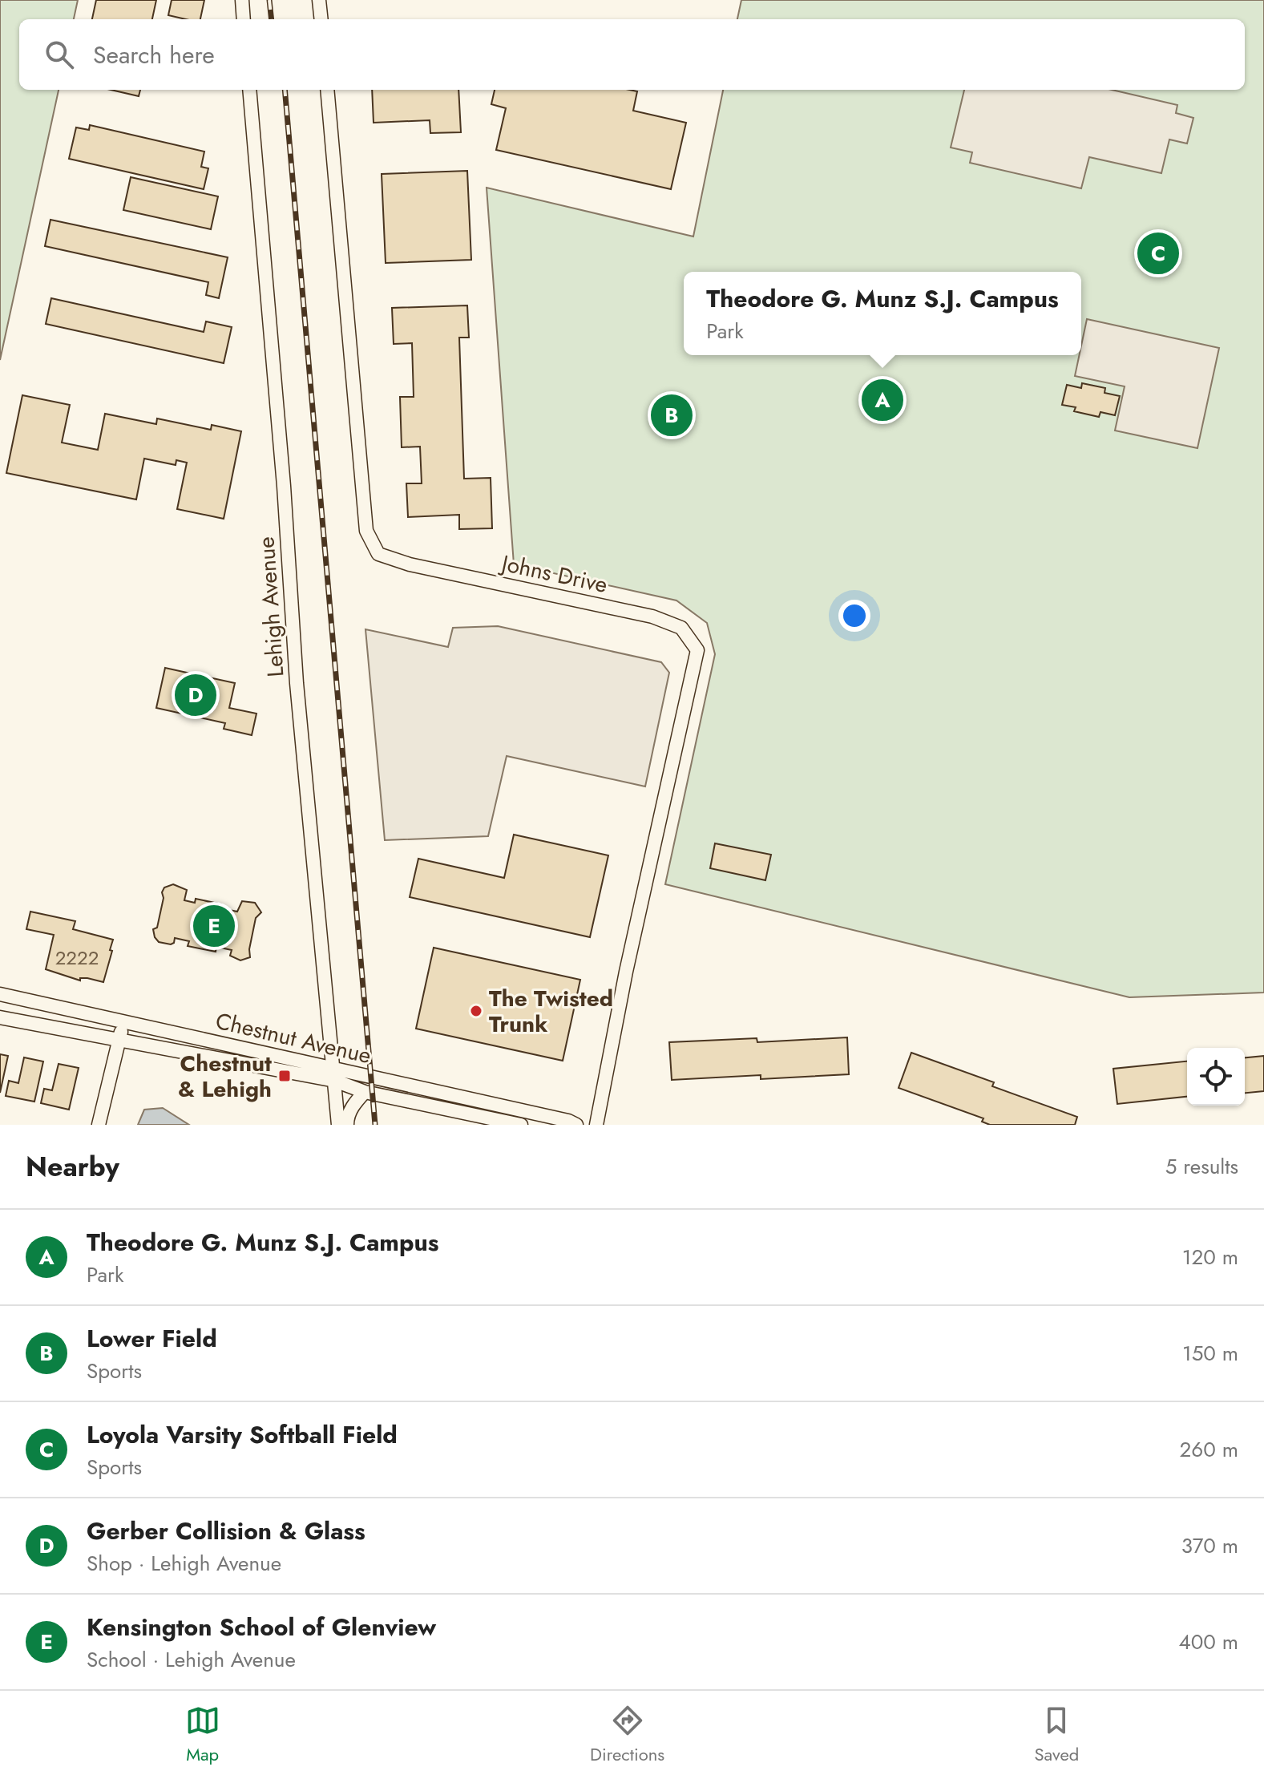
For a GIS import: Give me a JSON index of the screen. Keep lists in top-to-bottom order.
{
  "streets": {
    "street": ["Johns Drive", "Lehigh Avenue", "Chestnut Avenue"]
  },
  "crossings": [
    ["Lehigh Avenue", "Chestnut Avenue"]
  ],
  "places": {
    "other": ["The Twisted Trunk"],
    "transit": ["Chestnut & Lehigh"]
  },
  "house_numbers": ["2222"],
  "page": {
    "search": "Search here",
    "pins": [
      "C",
      "A",
      "B",
      "D",
      "E"
    ],
    "popup": ["Theodore G. Munz S.J. Campus", "Park"],
    "heading": ["Nearby", "5 results"],
    "list": [
      {
        "mark": "A",
        "name": "Theodore G. Munz S.J. Campus",
        "note": "Park",
        "value": "120 m"
      },
      {
        "mark": "B",
        "name": "Lower Field",
        "note": "Sports",
        "value": "150 m"
      },
      {
        "mark": "C",
        "name": "Loyola Varsity Softball Field",
        "note": "Sports",
        "value": "260 m"
      },
      {
        "mark": "D",
        "name": "Gerber Collision & Glass",
        "note": "Shop · Lehigh Avenue",
        "value": "370 m"
      },
      {
        "mark": "E",
        "name": "Kensington School of Glenview",
        "note": "School · Lehigh Avenue",
        "value": "400 m"
      }
    ],
    "nav": ["Map", "Directions", "Saved"]
  }
}
